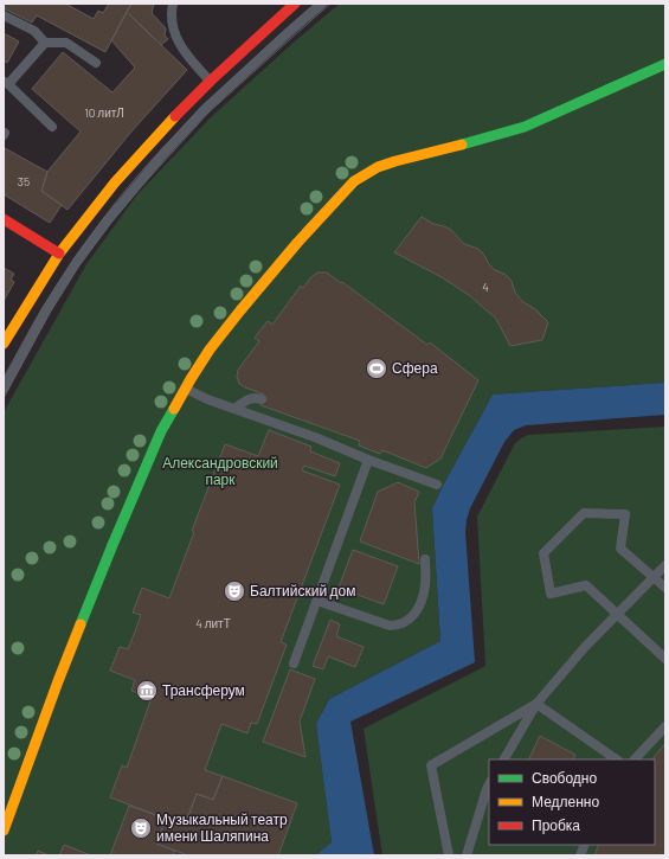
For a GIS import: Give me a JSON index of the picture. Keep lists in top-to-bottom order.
{
  "parks": ["Александровский парк"],
  "places": {
    "sports": ["Сфера"],
    "theatre": ["Балтийский дом", "Музыкальный театр имени Шаляпина"],
    "museum": ["Трансферум"]
  },
  "house_numbers": [
    "10 литЛ",
    "35",
    "4",
    "4 литТ"
  ],
  "legend": ["Свободно", "Медленно", "Пробка"]
}
